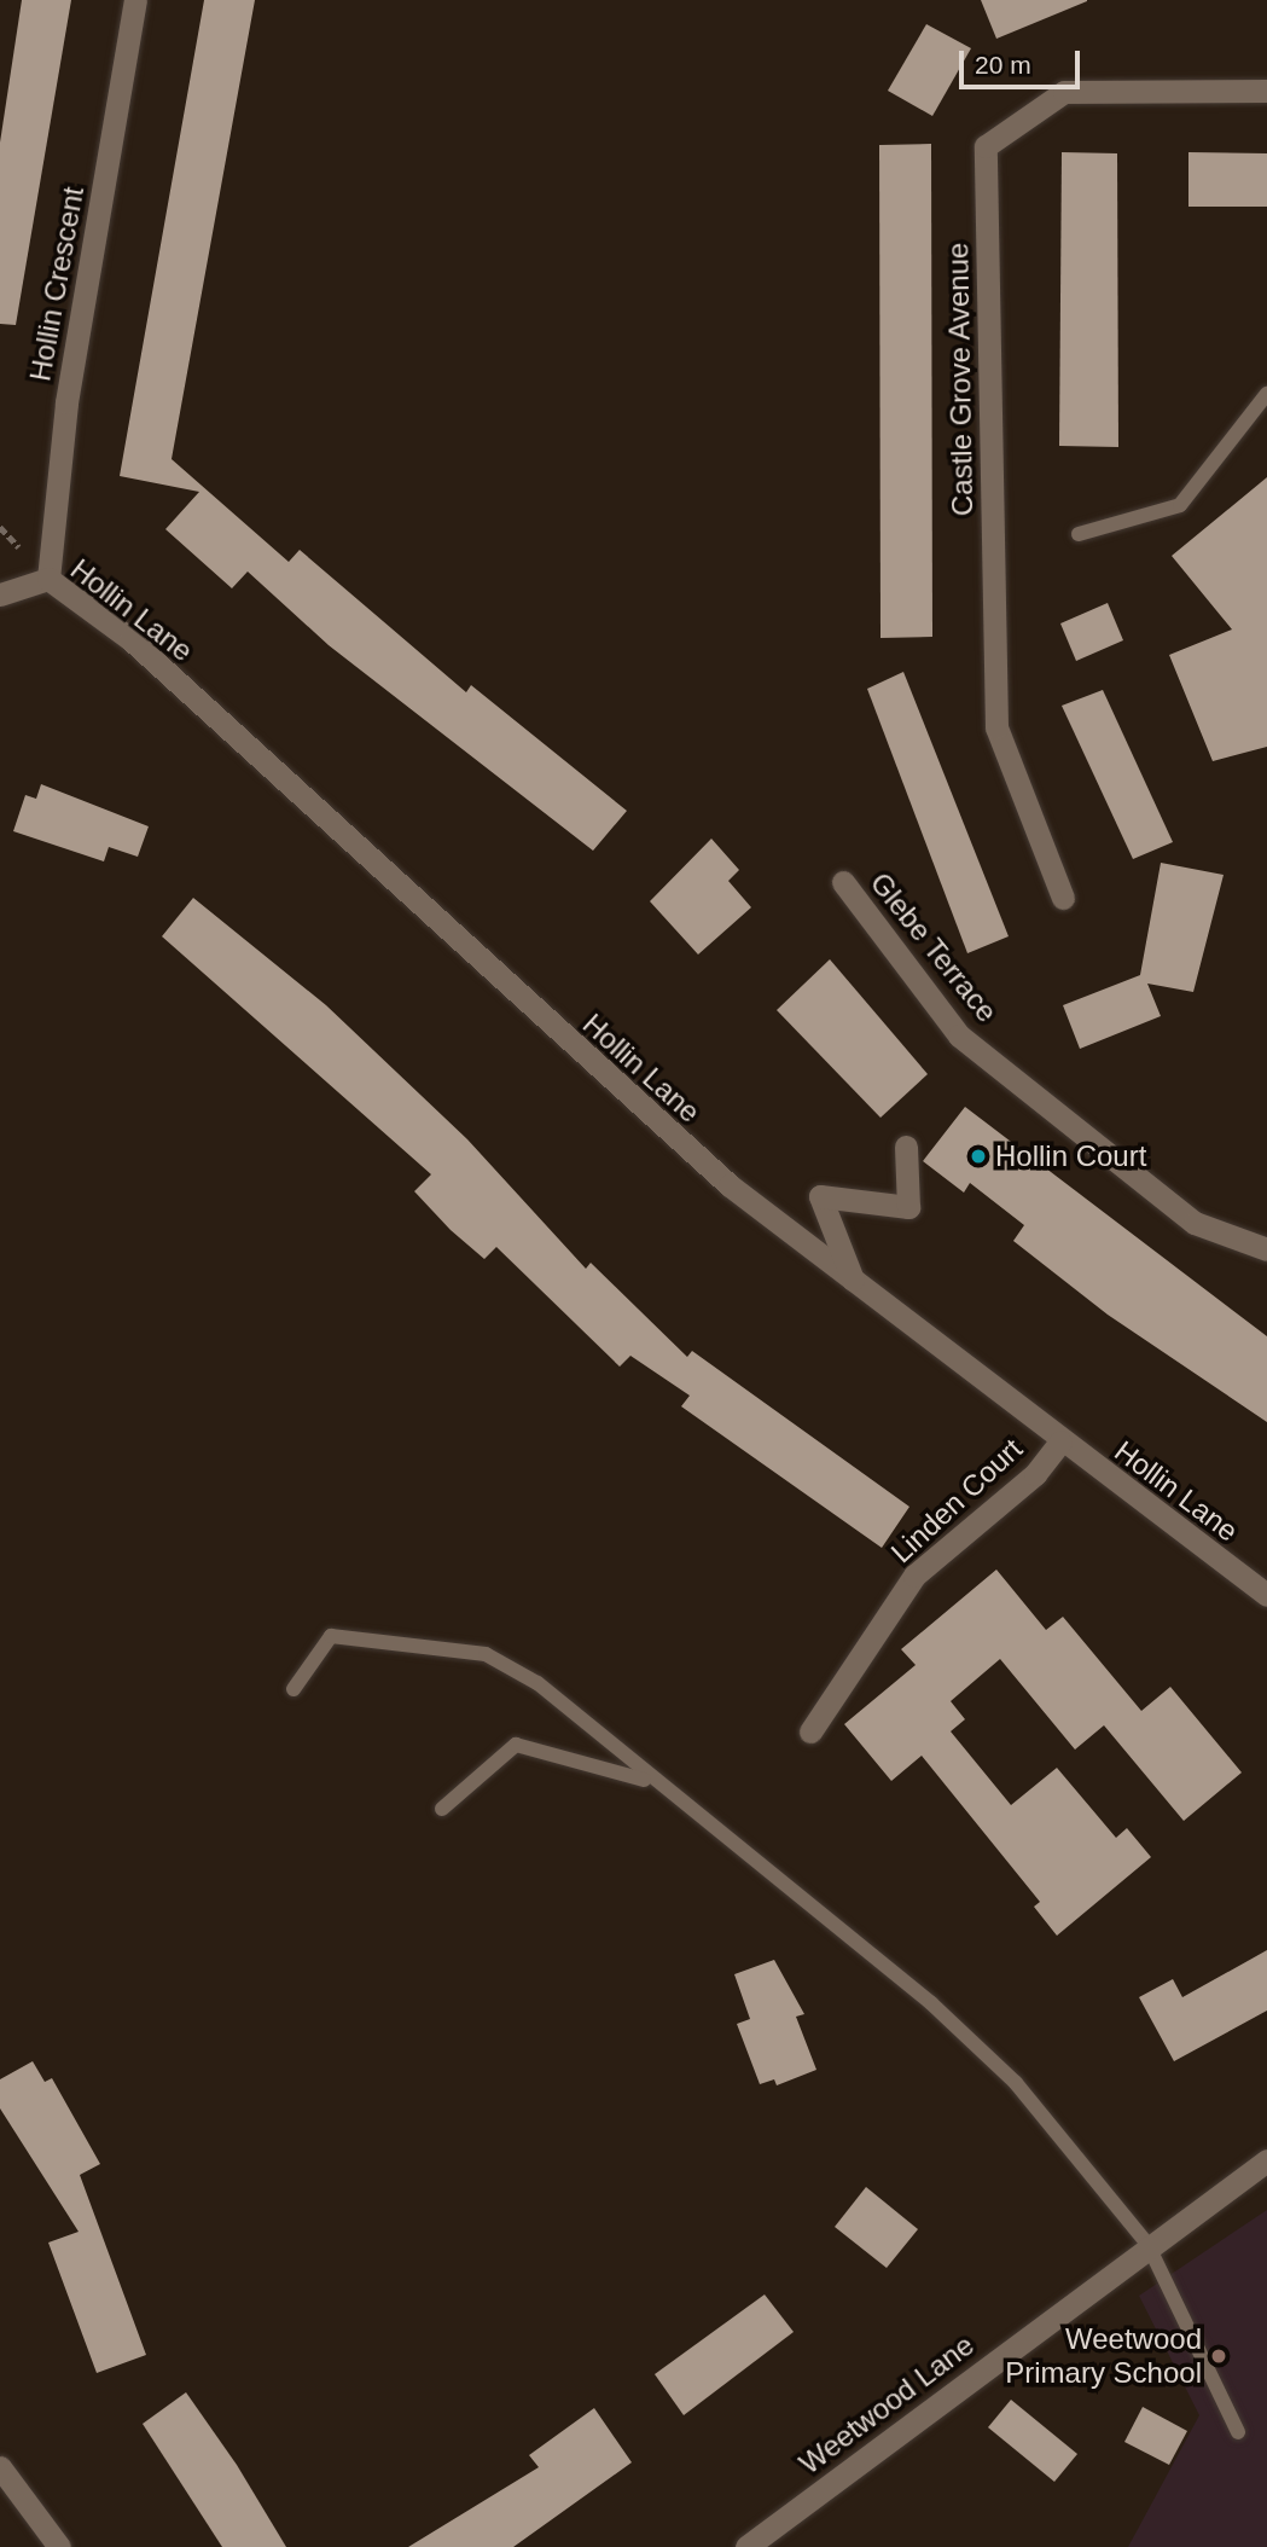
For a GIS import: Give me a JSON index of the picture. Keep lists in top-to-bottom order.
{
  "streets": {
    "street": [
      "Hollin Crescent",
      "Castle Grove Avenue",
      "Hollin Lane",
      "Glebe Terrace",
      "Linden Court",
      "Weetwood Lane"
    ]
  },
  "crossings": [
    ["Hollin Crescent", "Hollin Lane"],
    ["Hollin Lane", "Linden Court"]
  ],
  "places": ["Hollin Court", "Weetwood Primary School"],
  "scale_bar": "20 m"
}
